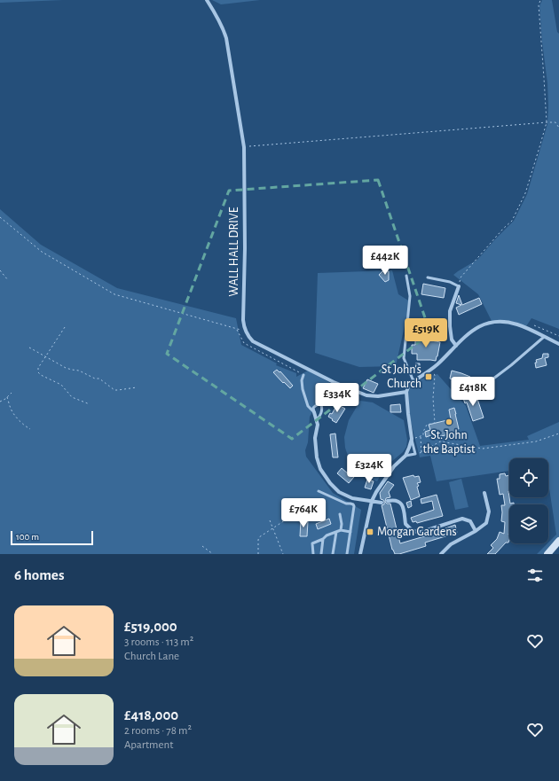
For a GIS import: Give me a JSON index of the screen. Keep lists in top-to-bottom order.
{
  "streets": {
    "street": ["WALL HALL DRIVE"]
  },
  "places": {
    "transit": ["St John's Church", "Morgan Gardens"],
    "other": ["St. John the Baptist"]
  },
  "scale_bar": "100 m",
  "page": {
    "price": [
      "£442K",
      "£519K",
      "£418K",
      "£334K",
      "£324K",
      "£764K"
    ],
    "scale": "100 m",
    "heading": "6 homes",
    "list": [
      {
        "name": "£519,000",
        "note": "3 rooms · 113 m² · Church Lane"
      },
      {
        "name": "£418,000",
        "note": "2 rooms · 78 m² · Apartment"
      }
    ]
  }
}
